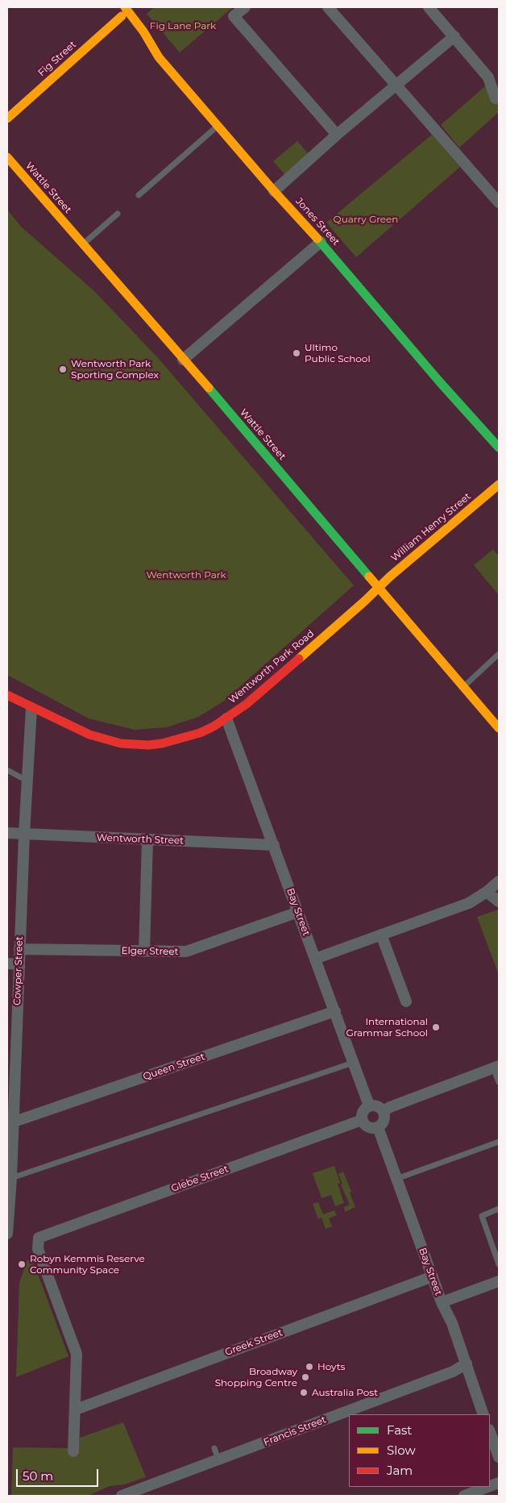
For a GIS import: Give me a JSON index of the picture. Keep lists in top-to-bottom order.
{
  "streets": {
    "main road": [
      "Fig Street",
      "Wattle Street",
      "Jones Street",
      "William Henry Street",
      "Wentworth Park Road"
    ],
    "street": [
      "Wentworth Street",
      "Bay Street",
      "Elger Street",
      "Cowper Street",
      "Queen Street",
      "Glebe Street",
      "Greek Street",
      "Francis Street"
    ]
  },
  "crossings": [
    ["Fig Street", "Jones Street"],
    ["Wattle Street", "William Henry Street"],
    ["Wattle Street", "Wentworth Park Road"],
    ["William Henry Street", "Wentworth Park Road"],
    ["Wentworth Park Road", "Bay Street"],
    ["Wentworth Park Road", "Cowper Street"],
    ["Wentworth Street", "Bay Street"],
    ["Wentworth Street", "Cowper Street"],
    ["Bay Street", "Elger Street"],
    ["Bay Street", "Queen Street"],
    ["Bay Street", "Glebe Street"],
    ["Bay Street", "Greek Street"],
    ["Bay Street", "Francis Street"],
    ["Elger Street", "Cowper Street"],
    ["Cowper Street", "Queen Street"],
    ["Glebe Street", "Greek Street"]
  ],
  "parks": ["Fig Lane Park", "Quarry Green", "Wentworth Park"],
  "places": [
    "Ultimo Public School",
    "Wentworth Park Sporting Complex",
    "International Grammar School",
    "Robyn Kemmis Reserve Community Space",
    "Hoyts",
    "Broadway Shopping Centre",
    "Australia Post"
  ],
  "legend": ["Fast", "Slow", "Jam"],
  "scale_bar": "50 m"
}
